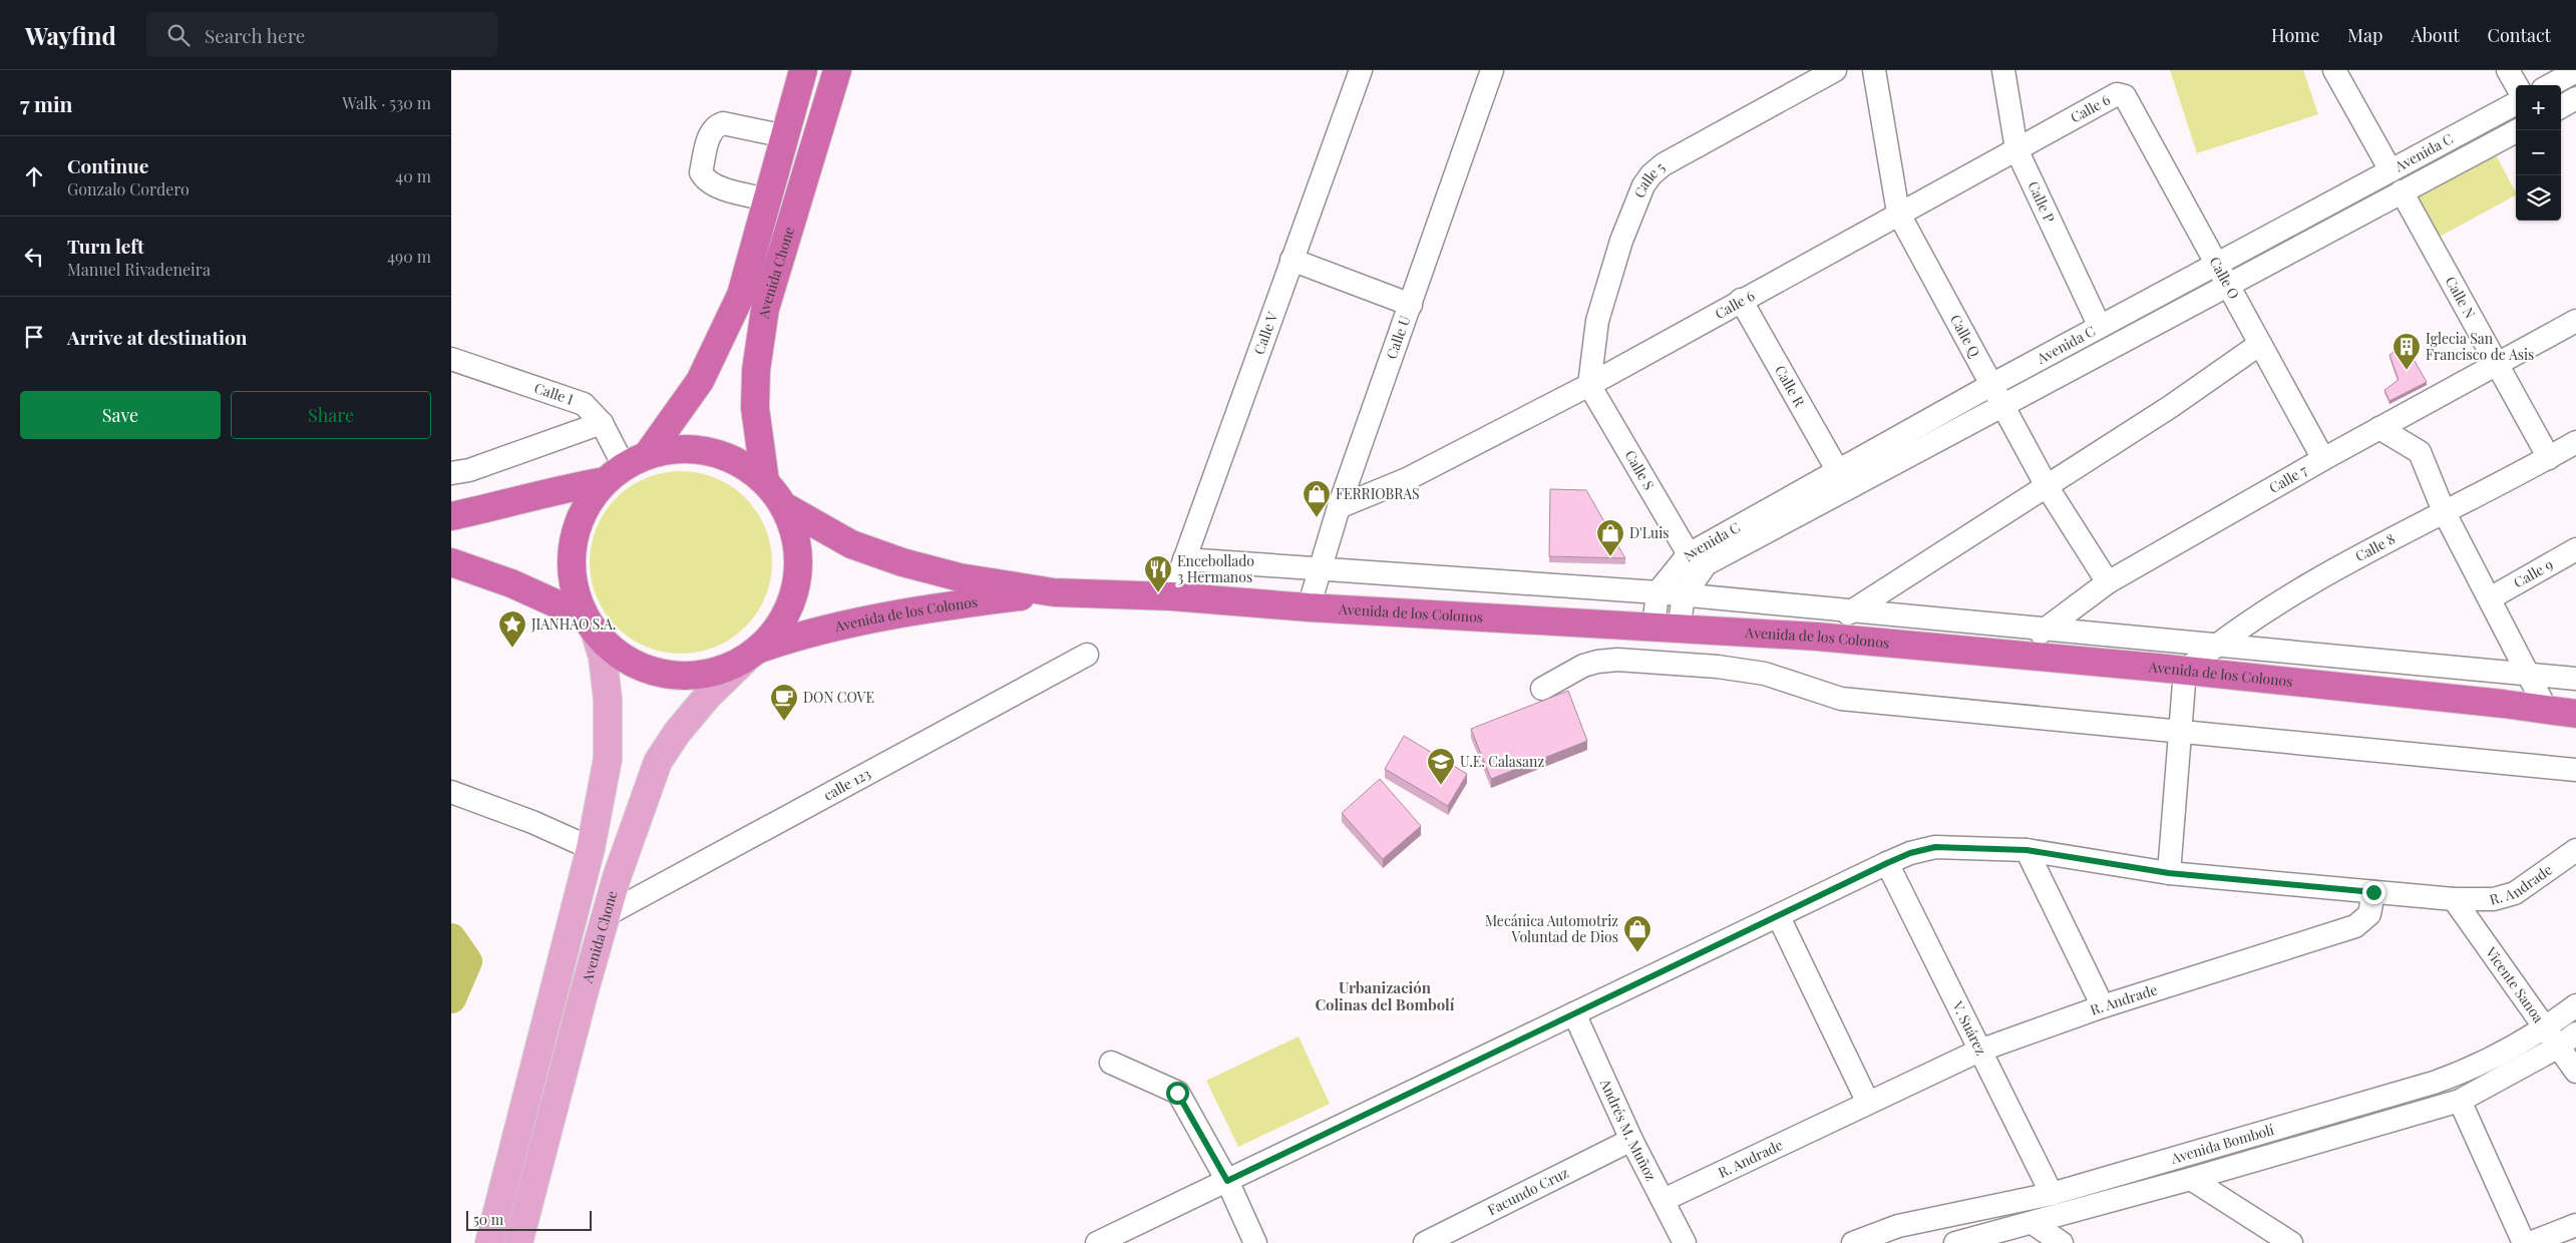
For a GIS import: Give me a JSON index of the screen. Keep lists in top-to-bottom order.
{
  "streets": {
    "highway": ["Avenida Chone", "Avenida de los Colonos"],
    "street": [
      "Calle 6",
      "Avenida C",
      "Calle 5",
      "Calle P",
      "Calle O",
      "Calle N",
      "Calle V",
      "Calle Q",
      "Calle U",
      "Calle R",
      "Calle I",
      "Calle S",
      "Calle 7",
      "Calle 8",
      "Calle 9",
      "calle 123",
      "R. Andrade",
      "Vicente Sanoa",
      "V. Suárez",
      "Andrés M. Muñoz",
      "Avenida Bombolí",
      "Facundo Cruz"
    ]
  },
  "crossings": [
    ["Calle 6", "Calle 5"],
    ["Calle 6", "Calle P"],
    ["Calle 6", "Calle O"],
    ["Calle 6", "Calle Q"],
    ["Calle 6", "Calle U"],
    ["Calle 6", "Calle R"],
    ["Calle 6", "Calle S"],
    ["Avenida C", "Calle P"],
    ["Avenida C", "Calle O"],
    ["Avenida C", "Calle N"],
    ["Avenida C", "Calle Q"],
    ["Avenida C", "Calle R"],
    ["Avenida C", "Calle S"],
    ["Avenida C", "Avenida de los Colonos"],
    ["Calle 5", "Calle S"],
    ["Avenida Chone", "Calle I"],
    ["Avenida Chone", "Avenida de los Colonos"],
    ["Avenida Chone", "calle 123"],
    ["Calle O", "Calle 7"],
    ["Calle N", "Calle 7"],
    ["Calle N", "Calle 8"],
    ["Calle V", "Avenida de los Colonos"],
    ["Calle Q", "Calle 7"],
    ["Calle U", "Avenida de los Colonos"],
    ["Calle 7", "Avenida de los Colonos"],
    ["Calle 8", "Avenida de los Colonos"],
    ["R. Andrade", "Vicente Sanoa"],
    ["R. Andrade", "V. Suárez"],
    ["R. Andrade", "Andrés M. Muñoz"],
    ["Vicente Sanoa", "Avenida Bombolí"],
    ["V. Suárez", "Avenida Bombolí"],
    ["Andrés M. Muñoz", "Facundo Cruz"]
  ],
  "districts": ["Urbanización Colinas del Bombolí"],
  "places": {
    "building": ["Iglecia San Francisco de Asis"],
    "shop": ["FERRIOBRAS", "D'Luis", "Mecánica Automotriz Voluntad de Dios"],
    "restaurant": ["Encebollado 3 Hermanos"],
    "place": ["JIANHAO S.A."],
    "cafe": ["DON COVE"],
    "school or university": ["U.E. Calasanz"]
  },
  "scale_bar": "50 m",
  "page": {
    "header": "Wayfind",
    "search": "Search here",
    "nav": [
      "Home",
      "Map",
      "About",
      "Contact"
    ],
    "heading": ["7 min", "Walk · 530 m"],
    "map_buttons": ["+", "−"],
    "list": [
      ["Continue", "Gonzalo Cordero", "40 m"],
      ["Turn left", "Manuel Rivadeneira", "490 m"],
      "Arrive at destination"
    ],
    "buttons": ["Save", "Share"],
    "scale": "50 m"
  }
}
